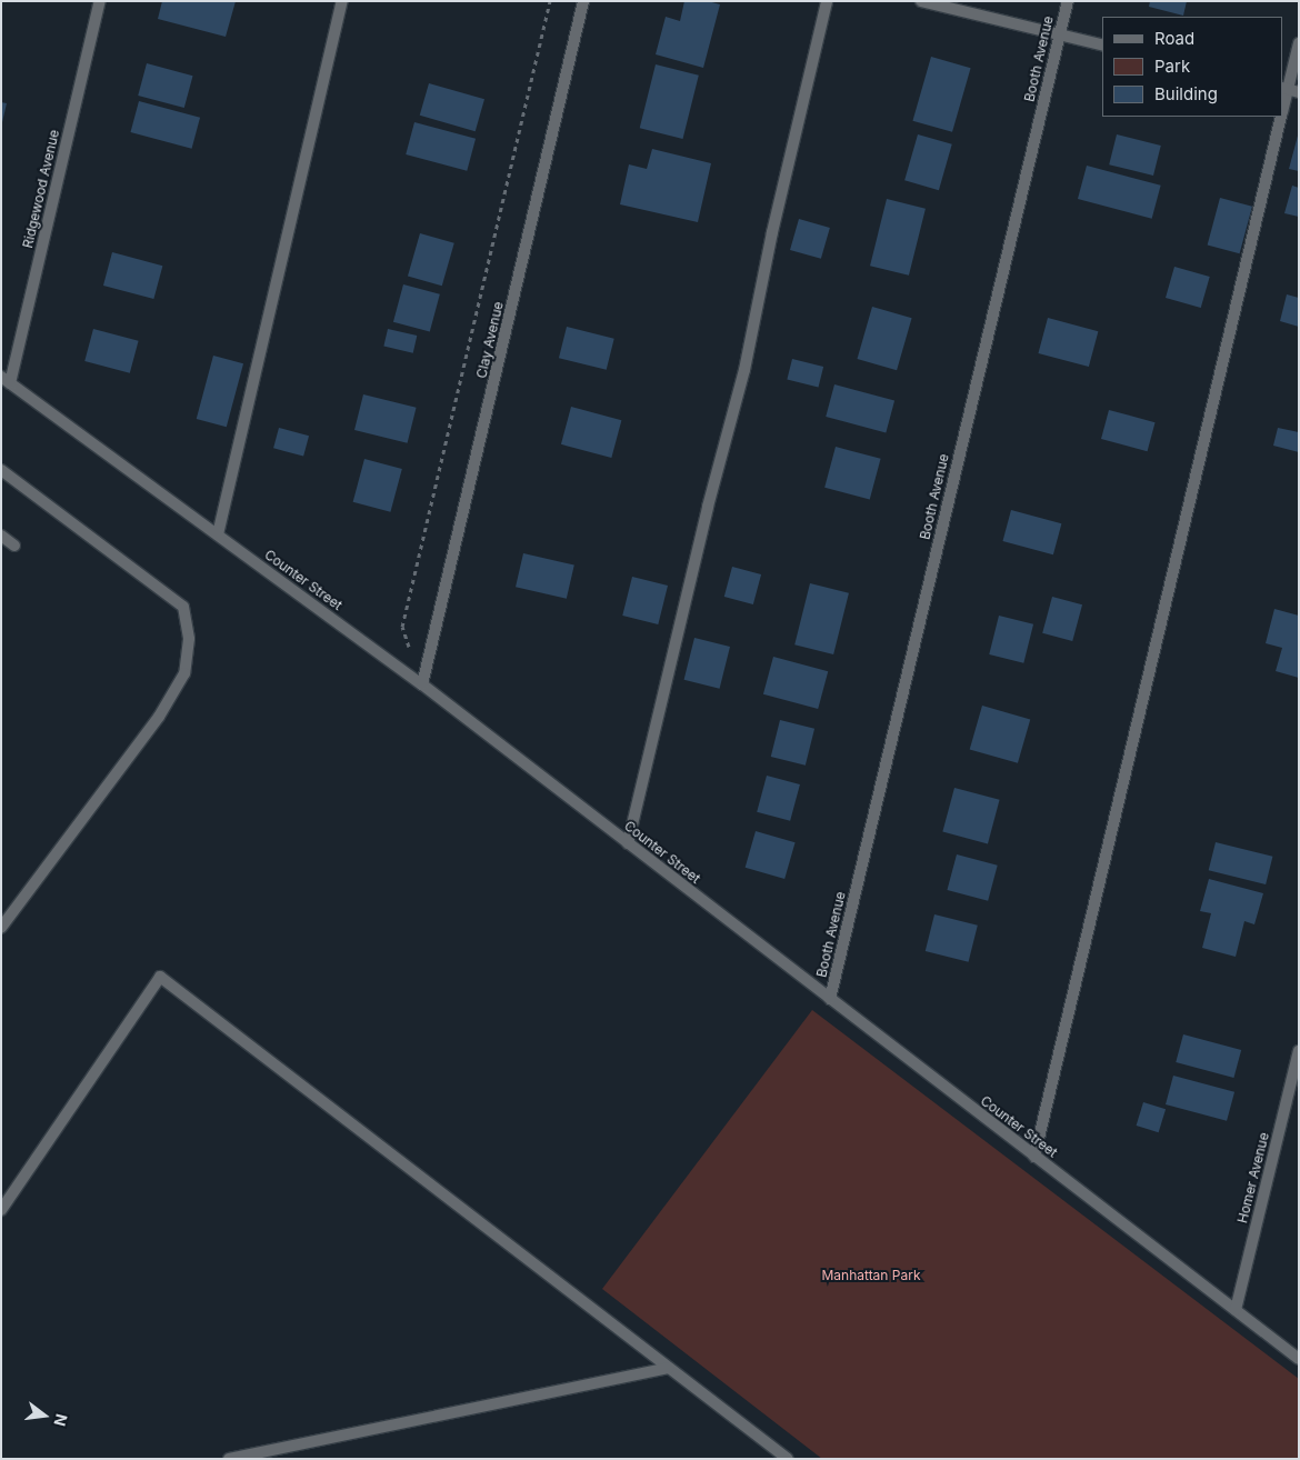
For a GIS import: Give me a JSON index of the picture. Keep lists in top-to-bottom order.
{
  "streets": {
    "street": [
      "Booth Avenue",
      "Ridgewood Avenue",
      "Clay Avenue",
      "Counter Street",
      "Homer Avenue"
    ]
  },
  "crossings": [
    ["Booth Avenue", "Counter Street"],
    ["Ridgewood Avenue", "Counter Street"],
    ["Clay Avenue", "Counter Street"],
    ["Counter Street", "Homer Avenue"]
  ],
  "parks": ["Manhattan Park"],
  "legend": ["Road", "Park", "Building"],
  "north": "right"
}
